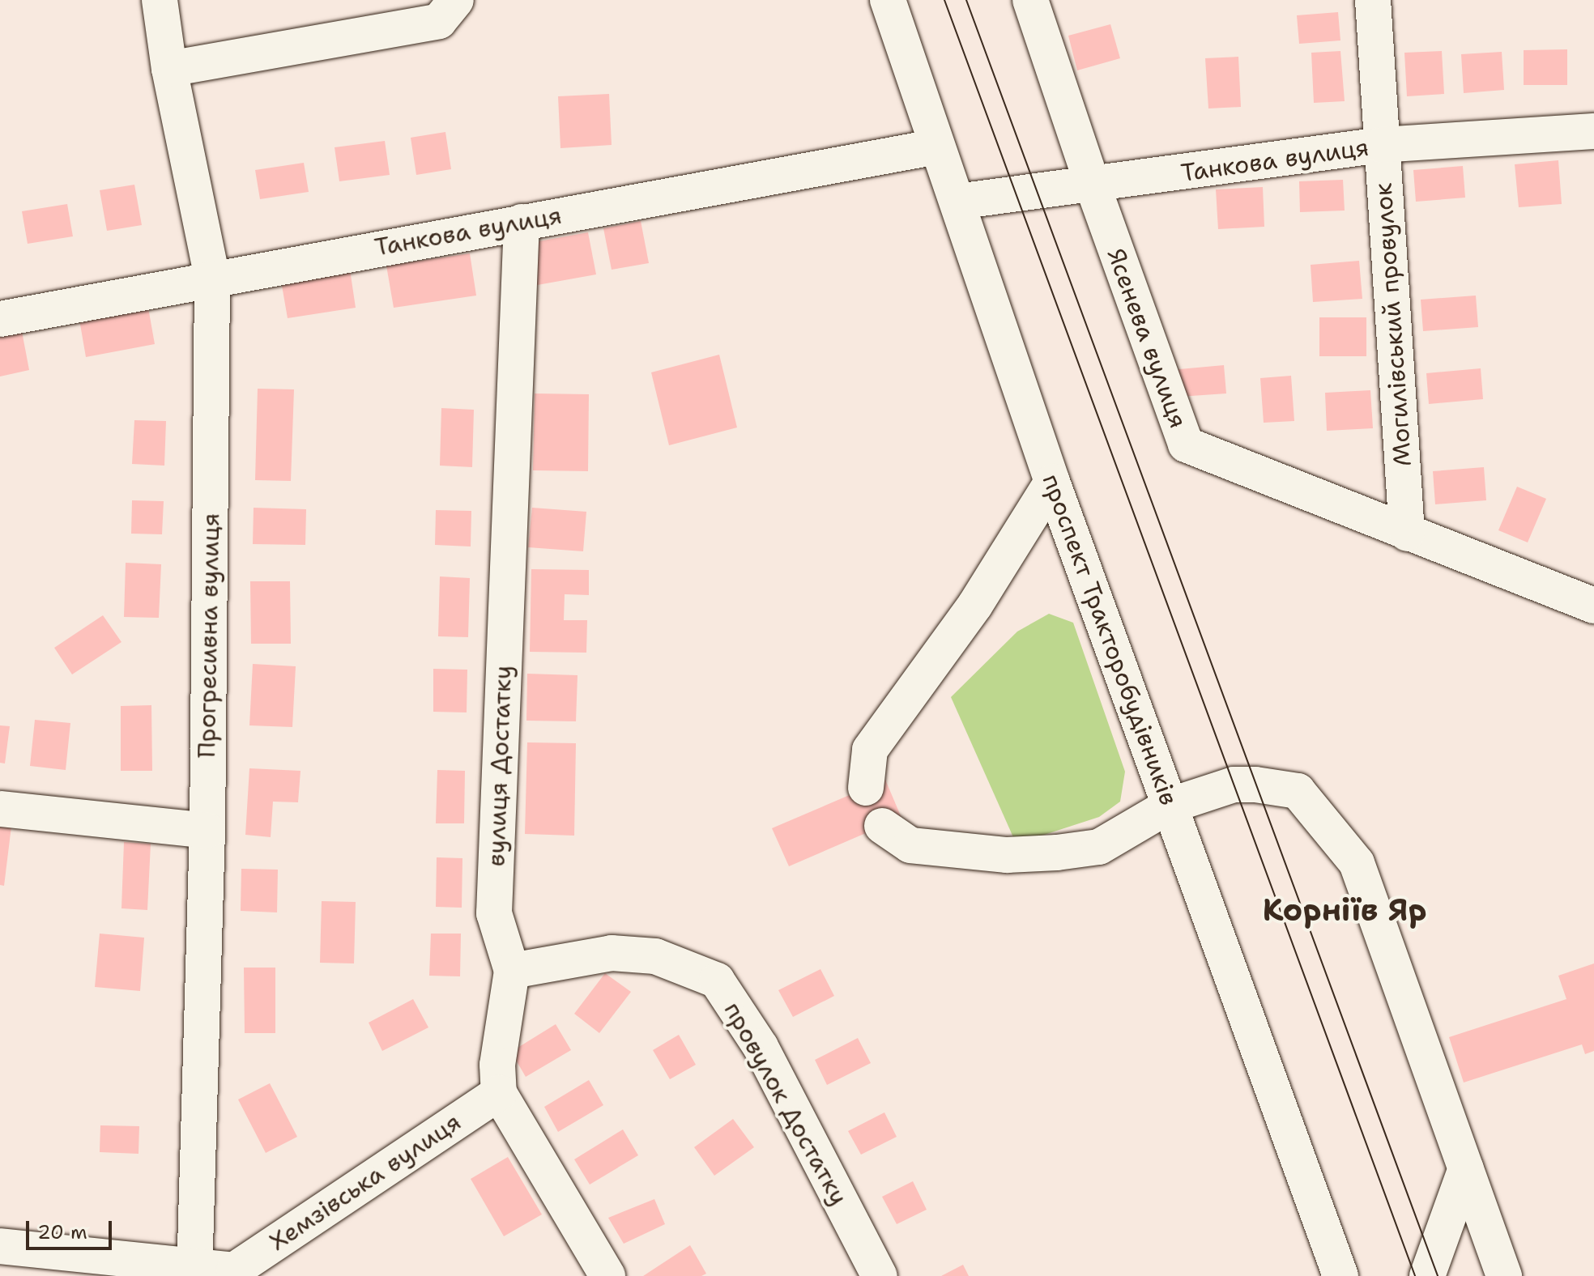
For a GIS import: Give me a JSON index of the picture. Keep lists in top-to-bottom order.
{
  "streets": {
    "street": [
      "Танкова вулиця",
      "Могилівський провулок",
      "Ясенева вулиця",
      "Прогресивна вулиця",
      "проспект Тракторобудівників",
      "вулиця Достатку",
      "провулок Достатку",
      "Хемзівська вулиця"
    ]
  },
  "crossings": [
    ["Танкова вулиця", "Могилівський провулок"],
    ["Танкова вулиця", "Ясенева вулиця"],
    ["Танкова вулиця", "Прогресивна вулиця"],
    ["Танкова вулиця", "проспект Тракторобудівників"],
    ["Танкова вулиця", "вулиця Достатку"],
    ["Могилівський провулок", "Ясенева вулиця"],
    ["Прогресивна вулиця", "Хемзівська вулиця"],
    ["вулиця Достатку", "провулок Достатку"],
    ["вулиця Достатку", "Хемзівська вулиця"]
  ],
  "districts": ["Корніїв Яр"],
  "scale_bar": "20 m"
}
